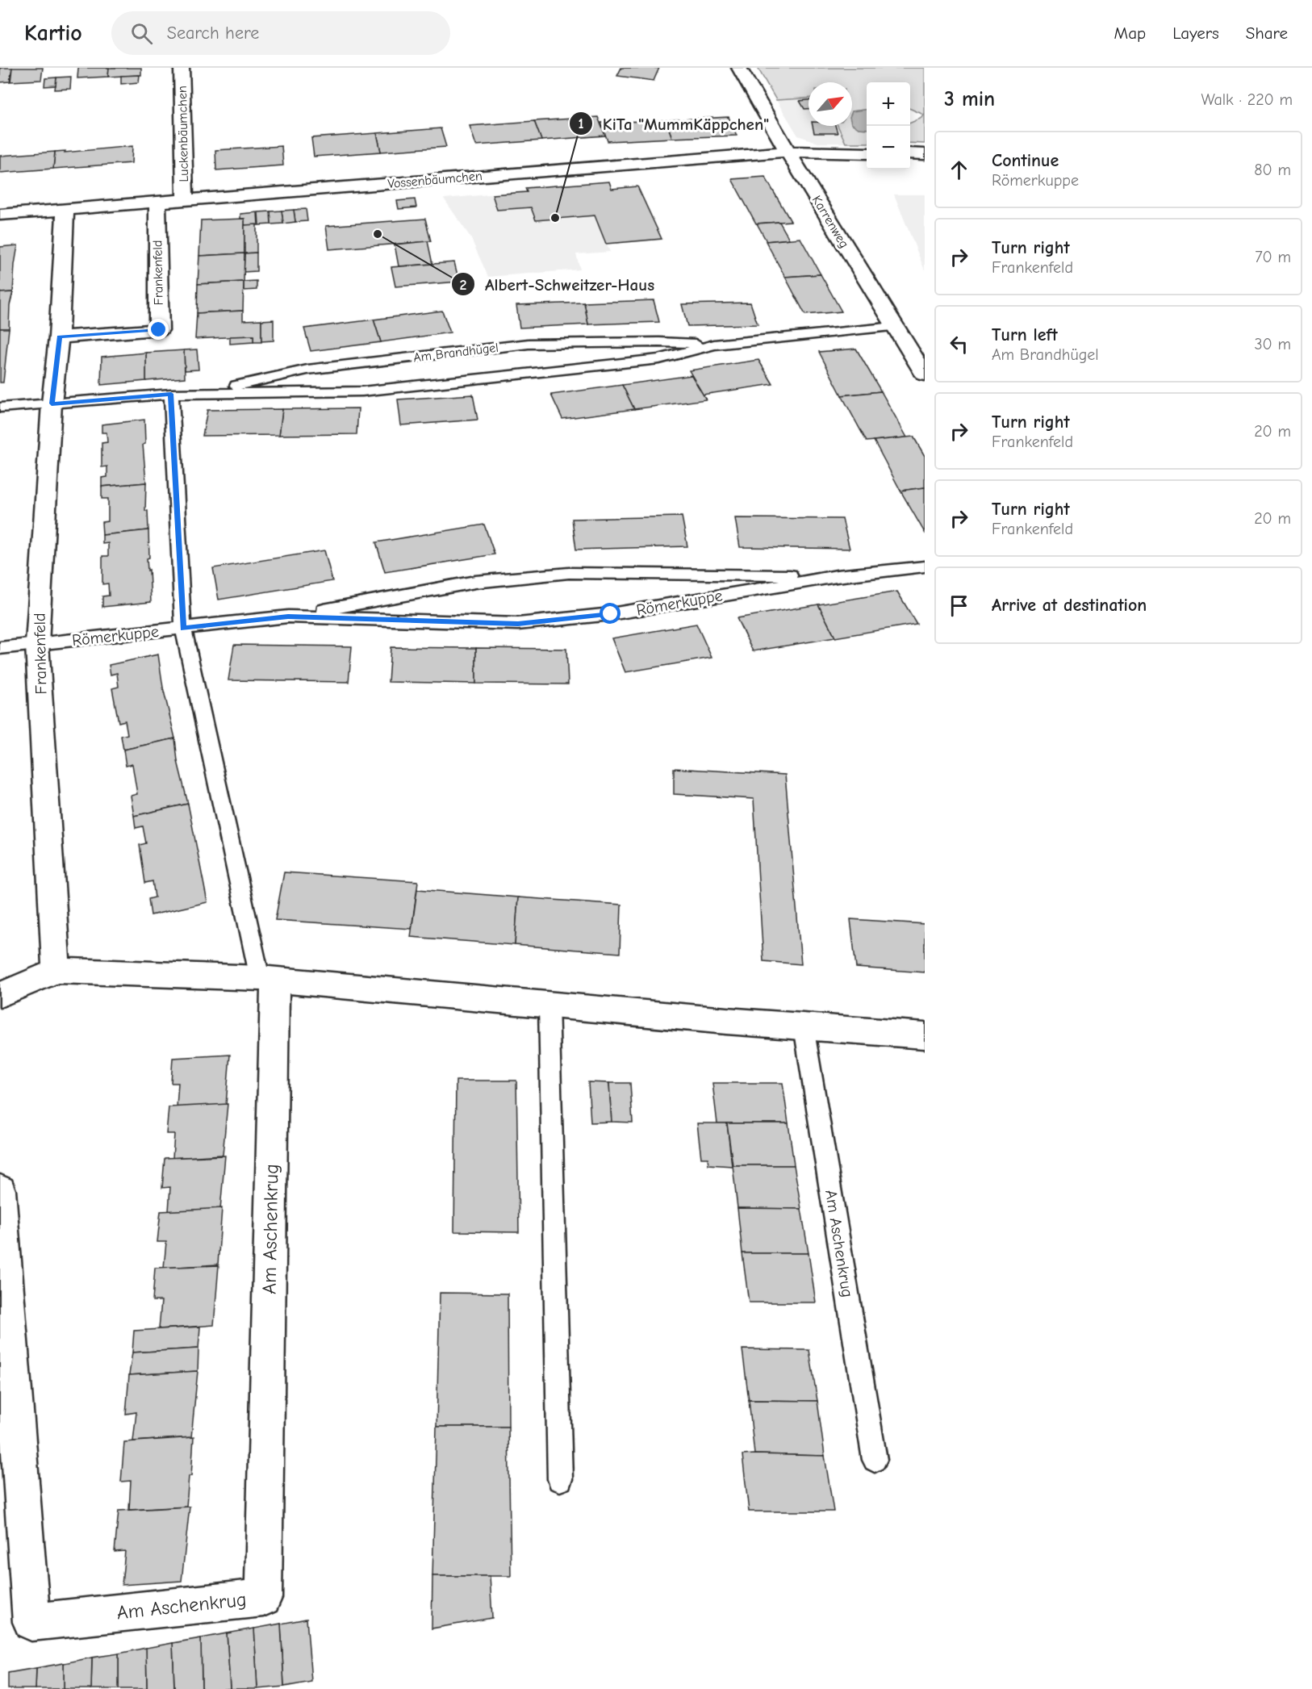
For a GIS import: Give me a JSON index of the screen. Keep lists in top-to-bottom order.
{
  "streets": {
    "street": [
      "Luckenbäumchen",
      "Vossenbäumchen",
      "Karrenweg",
      "Frankenfeld",
      "Am Aschenkrug"
    ],
    "lane": ["Am Brandhügel", "Römerkuppe"]
  },
  "crossings": [
    ["Luckenbäumchen", "Vossenbäumchen"],
    ["Vossenbäumchen", "Karrenweg"],
    ["Vossenbäumchen", "Frankenfeld"],
    ["Karrenweg", "Am Brandhügel"],
    ["Frankenfeld", "Am Brandhügel"],
    ["Frankenfeld", "Römerkuppe"]
  ],
  "places": ["KiTa \"MummKäppchen\"", "Albert-Schweitzer-Haus"],
  "north": "top right",
  "page": {
    "header": "Kartio",
    "search": "Search here",
    "nav": ["Map", "Layers", "Share"],
    "heading": ["3 min", "Walk · 220 m"],
    "map_buttons": ["+", "−"],
    "list": [
      ["Continue", "Römerkuppe", "80 m"],
      ["Turn right", "Frankenfeld", "70 m"],
      ["Turn left", "Am Brandhügel", "30 m"],
      ["Turn right", "Frankenfeld", "20 m"],
      ["Turn right", "Frankenfeld", "20 m"],
      "Arrive at destination"
    ]
  }
}
